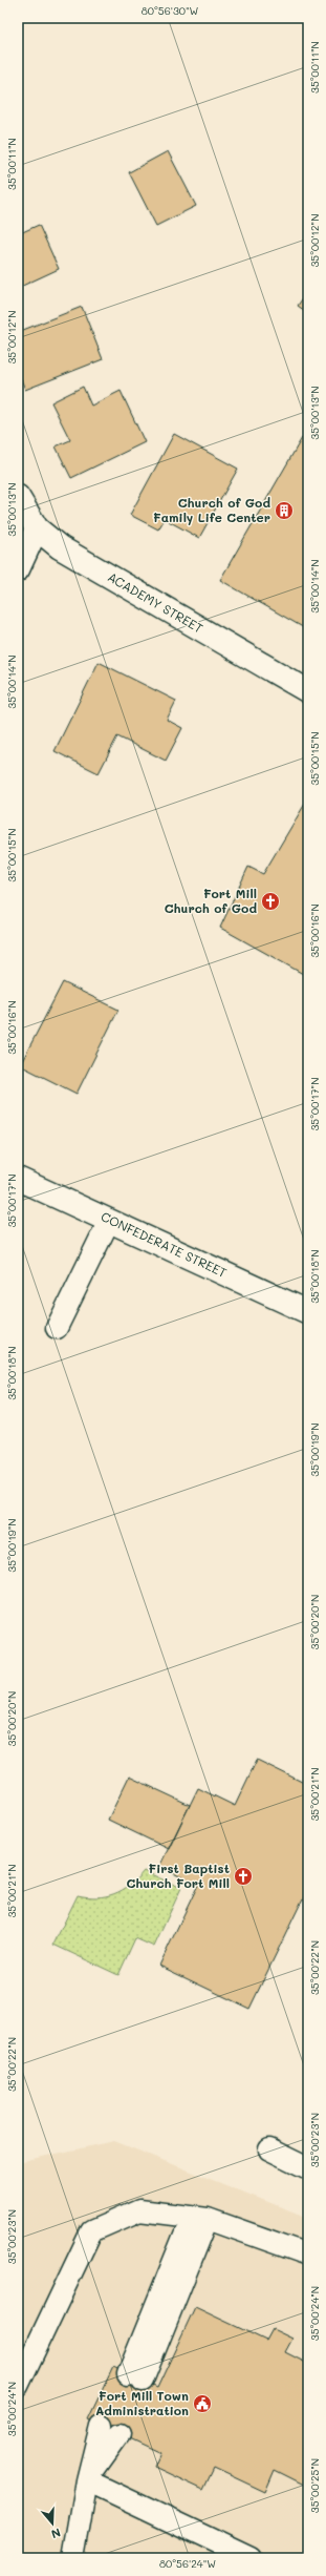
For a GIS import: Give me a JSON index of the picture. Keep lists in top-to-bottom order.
{
  "streets": {
    "street": ["ACADEMY STREET", "CONFEDERATE STREET"]
  },
  "places": {
    "building": ["Church of God Family Life Center"],
    "church": ["Fort Mill Church of God", "First Baptist Church Fort Mill"],
    "public building": ["Fort Mill Town Administration"]
  },
  "north": "bottom",
  "coordinates": [
    "80°56'30\"W",
    "35°00'11\"N",
    "35°00'12\"N",
    "35°00'13\"N",
    "35°00'14\"N",
    "35°00'15\"N",
    "35°00'16\"N",
    "35°00'17\"N",
    "35°00'18\"N",
    "35°00'19\"N",
    "35°00'20\"N",
    "35°00'21\"N",
    "35°00'22\"N",
    "35°00'23\"N",
    "35°00'24\"N",
    "35°00'25\"N",
    "80°56'24\"W"
  ]
}
